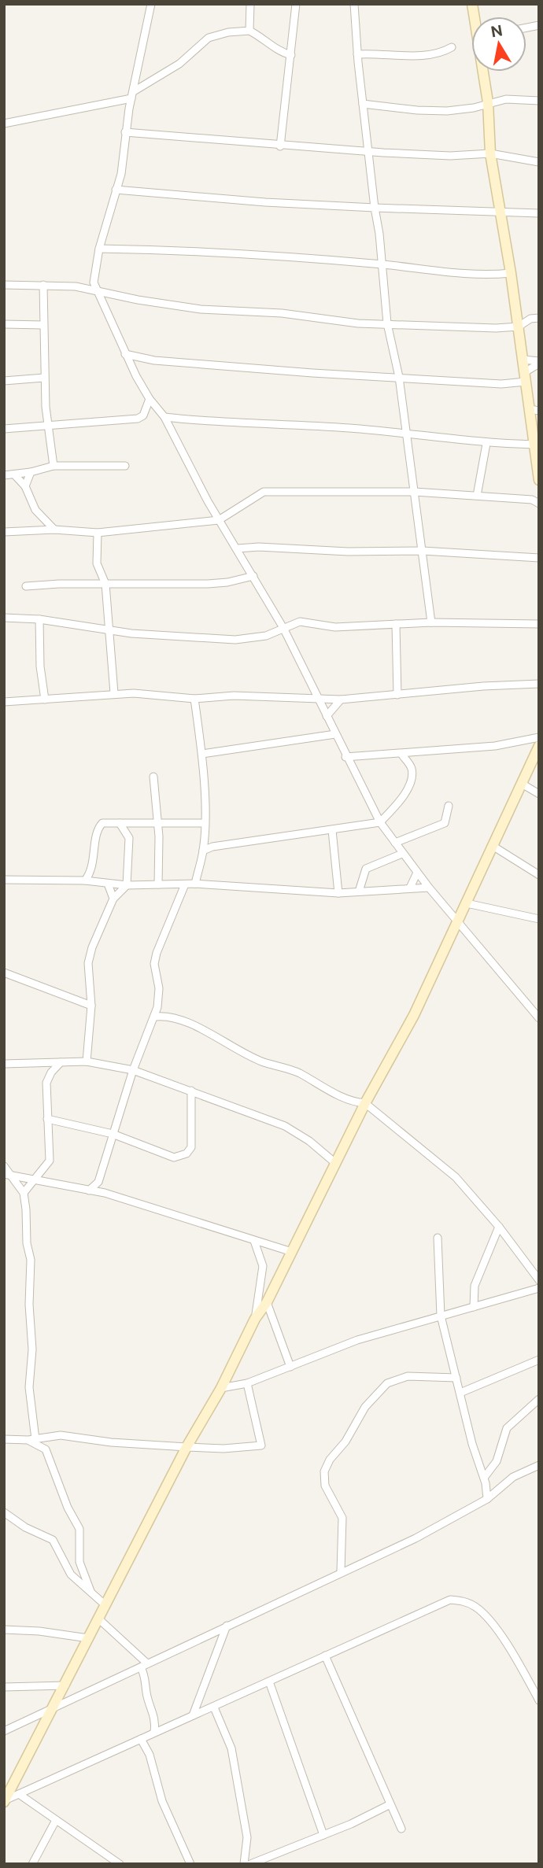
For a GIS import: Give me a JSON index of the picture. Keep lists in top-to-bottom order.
{
  "north": "top"
}
